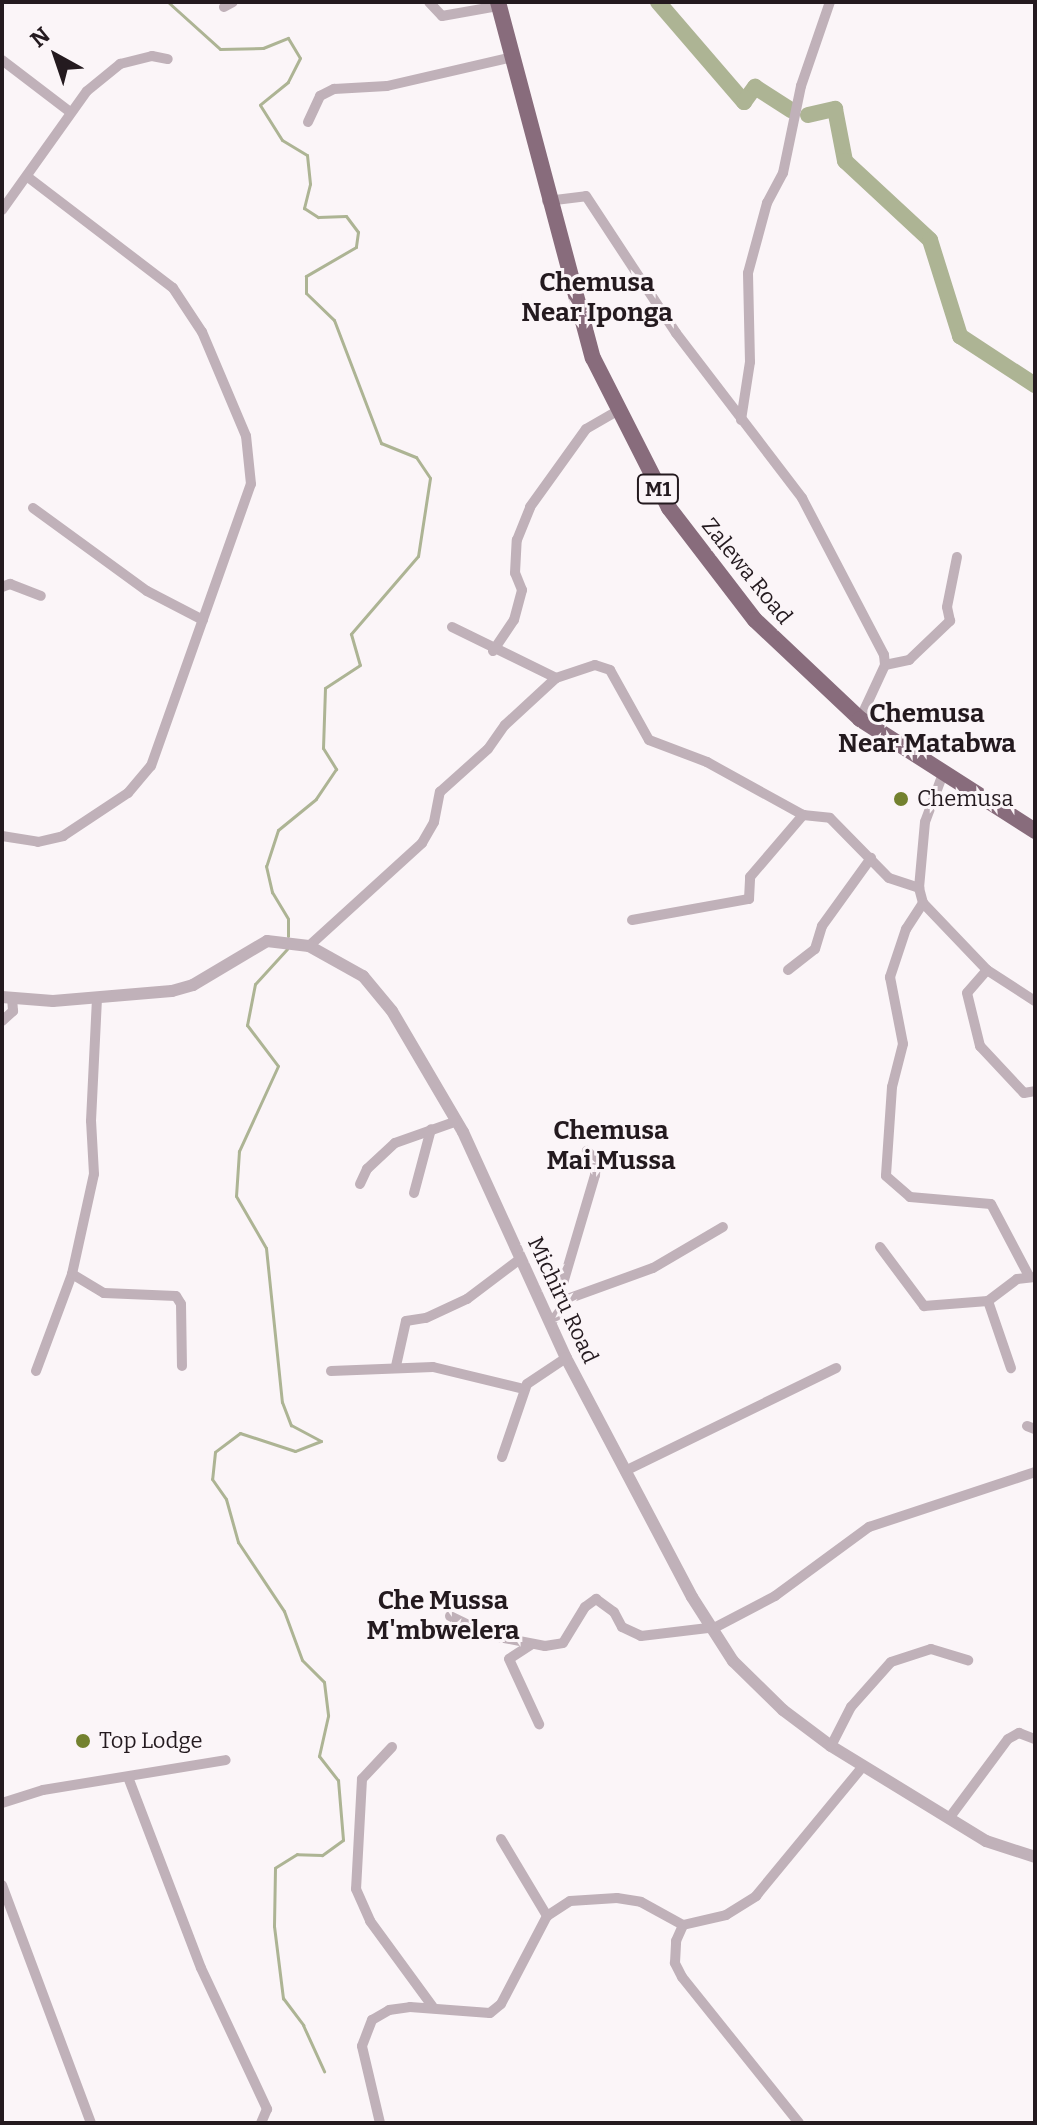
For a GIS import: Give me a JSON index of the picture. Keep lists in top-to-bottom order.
{
  "streets": {
    "highway": ["M1", "Zalewa Road"],
    "street": ["Michiru Road"]
  },
  "districts": [
    "Chemusa Near Iponga",
    "Chemusa Near Matabwa",
    "Chemusa Mai Mussa",
    "Che Mussa M'mbwelera"
  ],
  "places": ["Chemusa", "Top Lodge"],
  "north": "top left"
}
